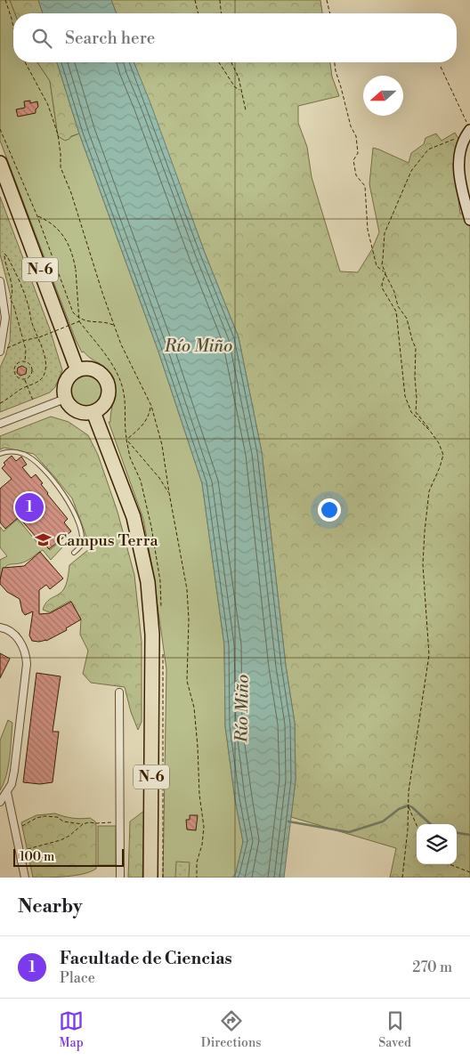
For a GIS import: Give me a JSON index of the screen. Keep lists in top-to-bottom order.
{
  "streets": {
    "highway": ["N-6"]
  },
  "water": ["Río Miño"],
  "places": {
    "school or university": ["Campus Terra"]
  },
  "scale_bar": "100 m",
  "north": "left",
  "page": {
    "search": "Search here",
    "pins": "1",
    "scale": "100 m",
    "heading": "Nearby",
    "list": [
      {
        "mark": "1",
        "name": "Facultade de Ciencias",
        "note": "Place",
        "value": "270 m"
      }
    ],
    "nav": ["Map", "Directions", "Saved"]
  }
}
